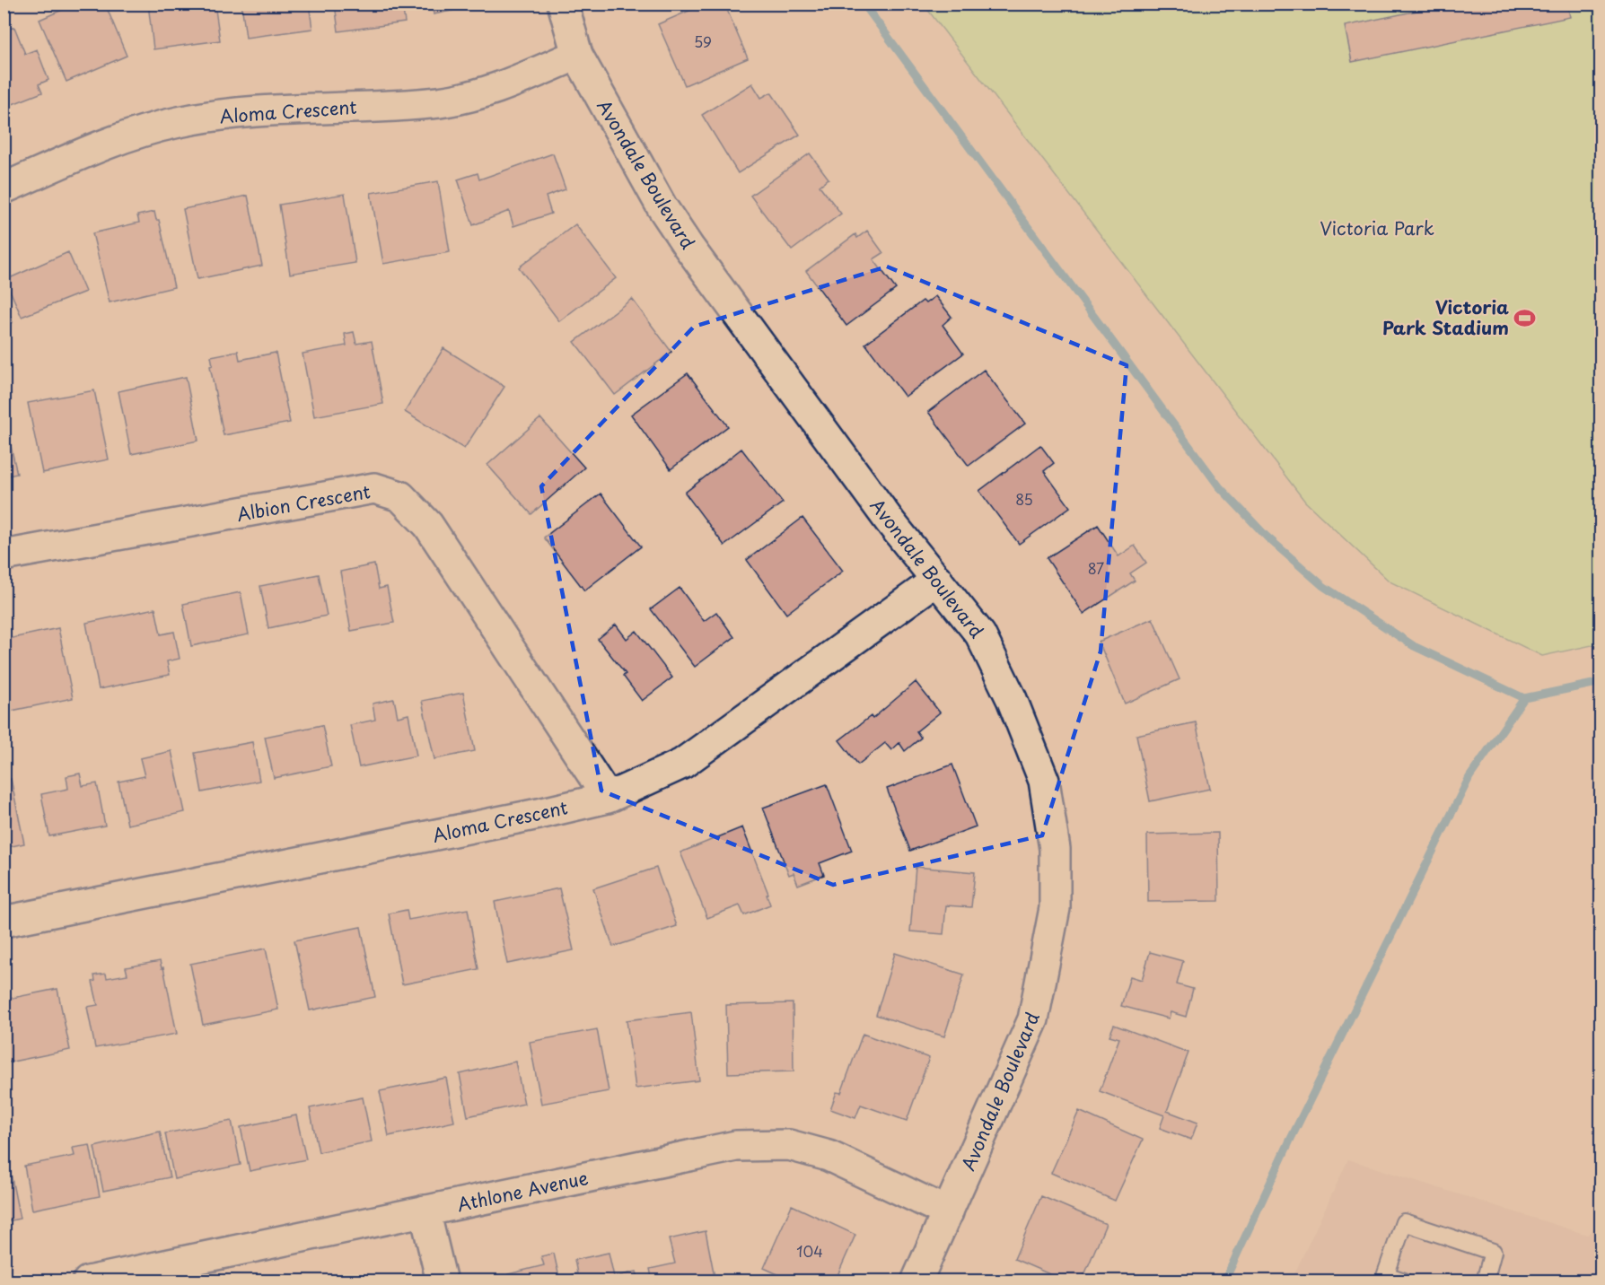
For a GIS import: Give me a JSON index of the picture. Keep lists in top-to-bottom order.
{
  "streets": {
    "street": [
      "Aloma Crescent",
      "Avondale Boulevard",
      "Albion Crescent",
      "Athlone Avenue"
    ]
  },
  "crossings": [
    ["Aloma Crescent", "Avondale Boulevard"],
    ["Aloma Crescent", "Albion Crescent"],
    ["Avondale Boulevard", "Athlone Avenue"]
  ],
  "parks": ["Victoria Park"],
  "places": {
    "sports": ["Victoria Park Stadium"]
  },
  "house_numbers": [
    "59",
    "85",
    "87",
    "104"
  ]
}
